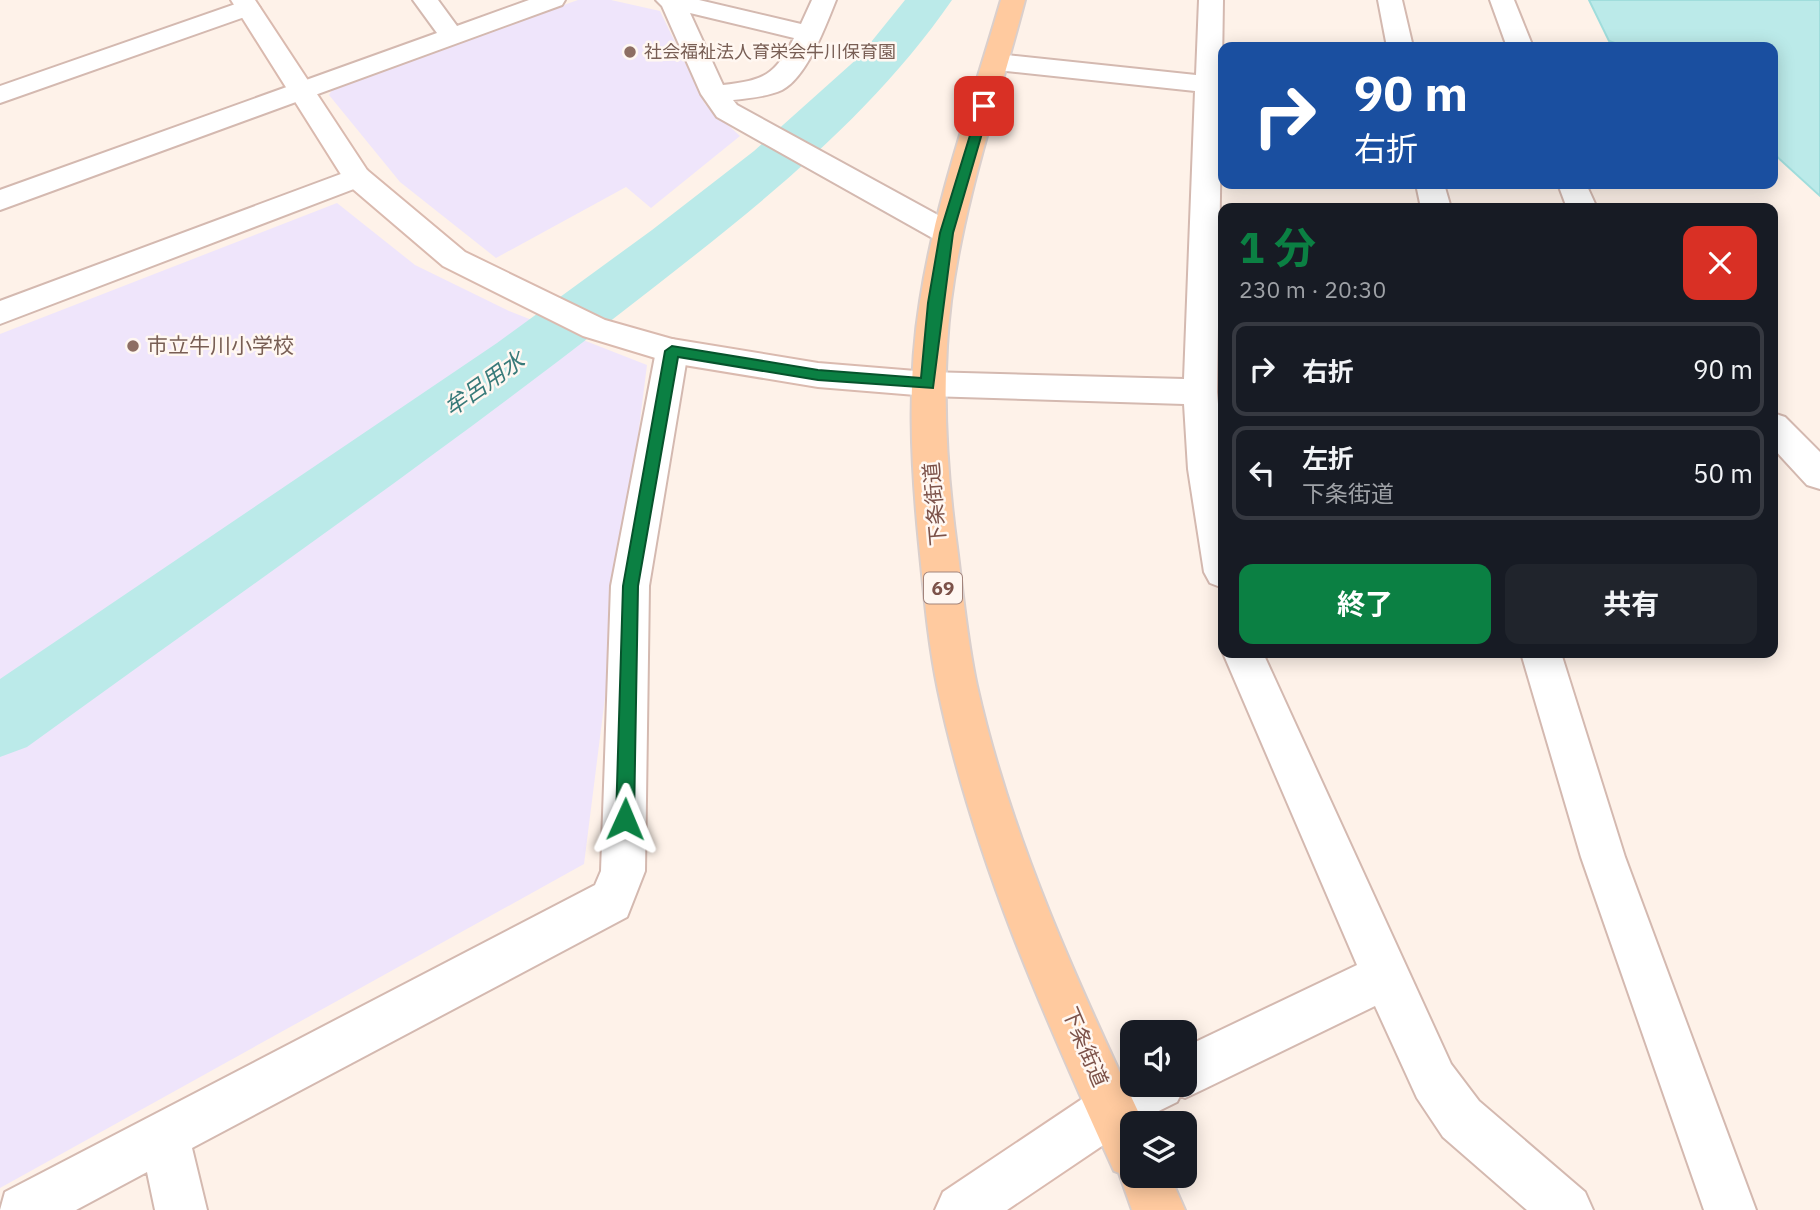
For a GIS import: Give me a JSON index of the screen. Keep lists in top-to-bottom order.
{
  "streets": {
    "main road": ["下条街道", "69"]
  },
  "water": ["牟呂用水"],
  "places": ["社会福祉法人育栄会牛川保育園", "市立牛川小学校"],
  "page": {
    "turn": ["90 m", "右折"],
    "heading": ["1 分", "230 m · 20:30"],
    "list": [
      {
        "name": "右折",
        "value": "90 m"
      },
      {
        "name": "左折",
        "note": "下条街道",
        "value": "50 m"
      }
    ],
    "buttons": ["終了", "共有"]
  }
}
